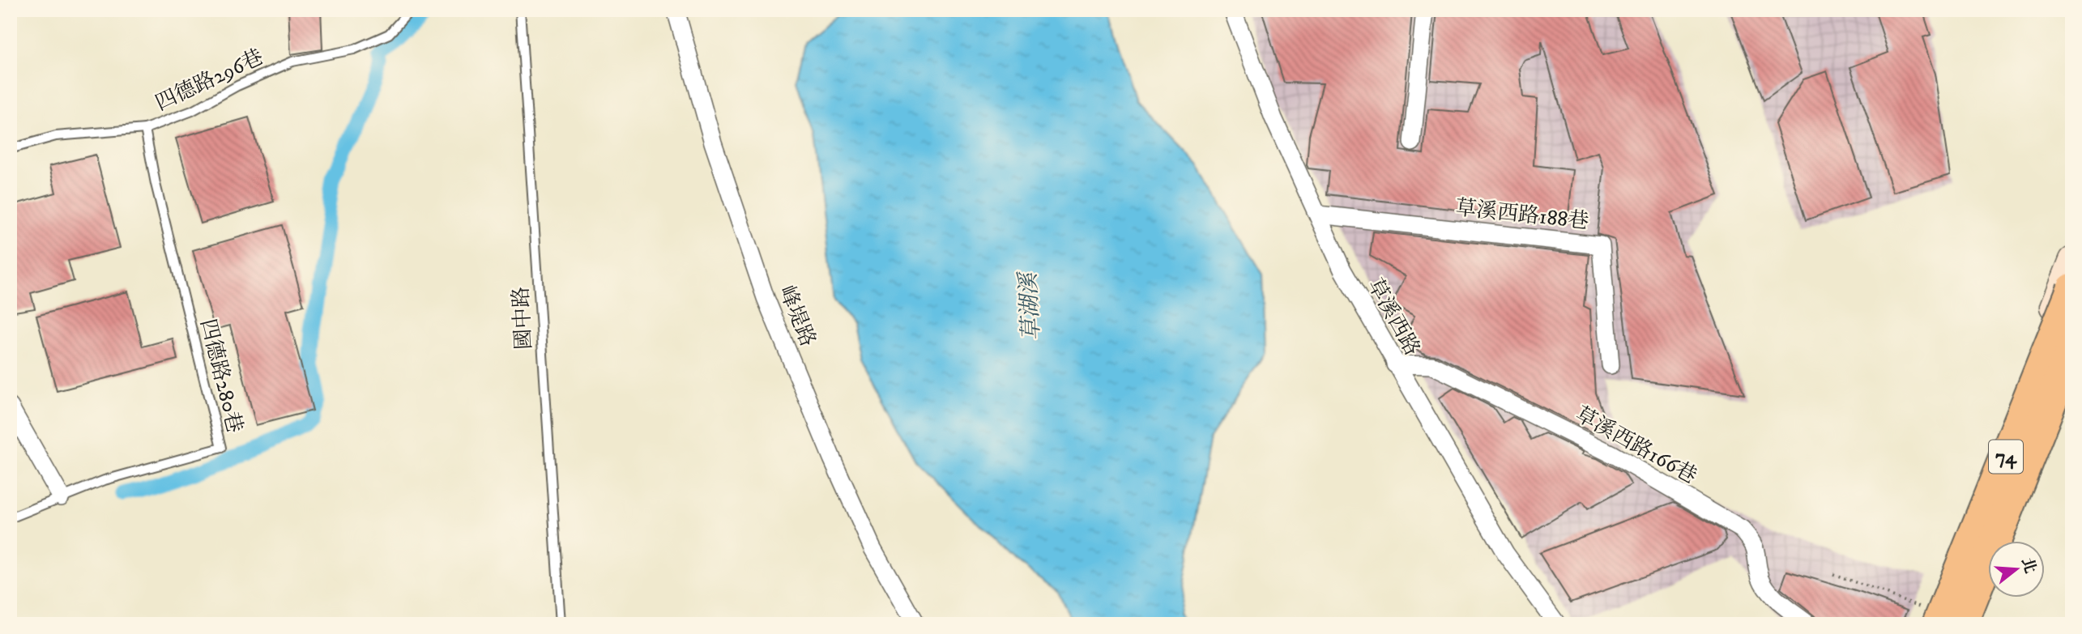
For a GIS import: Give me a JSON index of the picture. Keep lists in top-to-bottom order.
{
  "streets": {
    "highway": ["74"],
    "street": [
      "草溪西路188巷",
      "峰堤路",
      "草溪西路",
      "草溪西路166巷"
    ],
    "lane": ["四德路296巷", "國中路", "四德路280巷"]
  },
  "crossings": [
    ["四德路296巷", "四德路280巷"],
    ["草溪西路188巷", "草溪西路"],
    ["草溪西路", "草溪西路166巷"]
  ],
  "water": ["草湖溪"],
  "north": "right"
}
